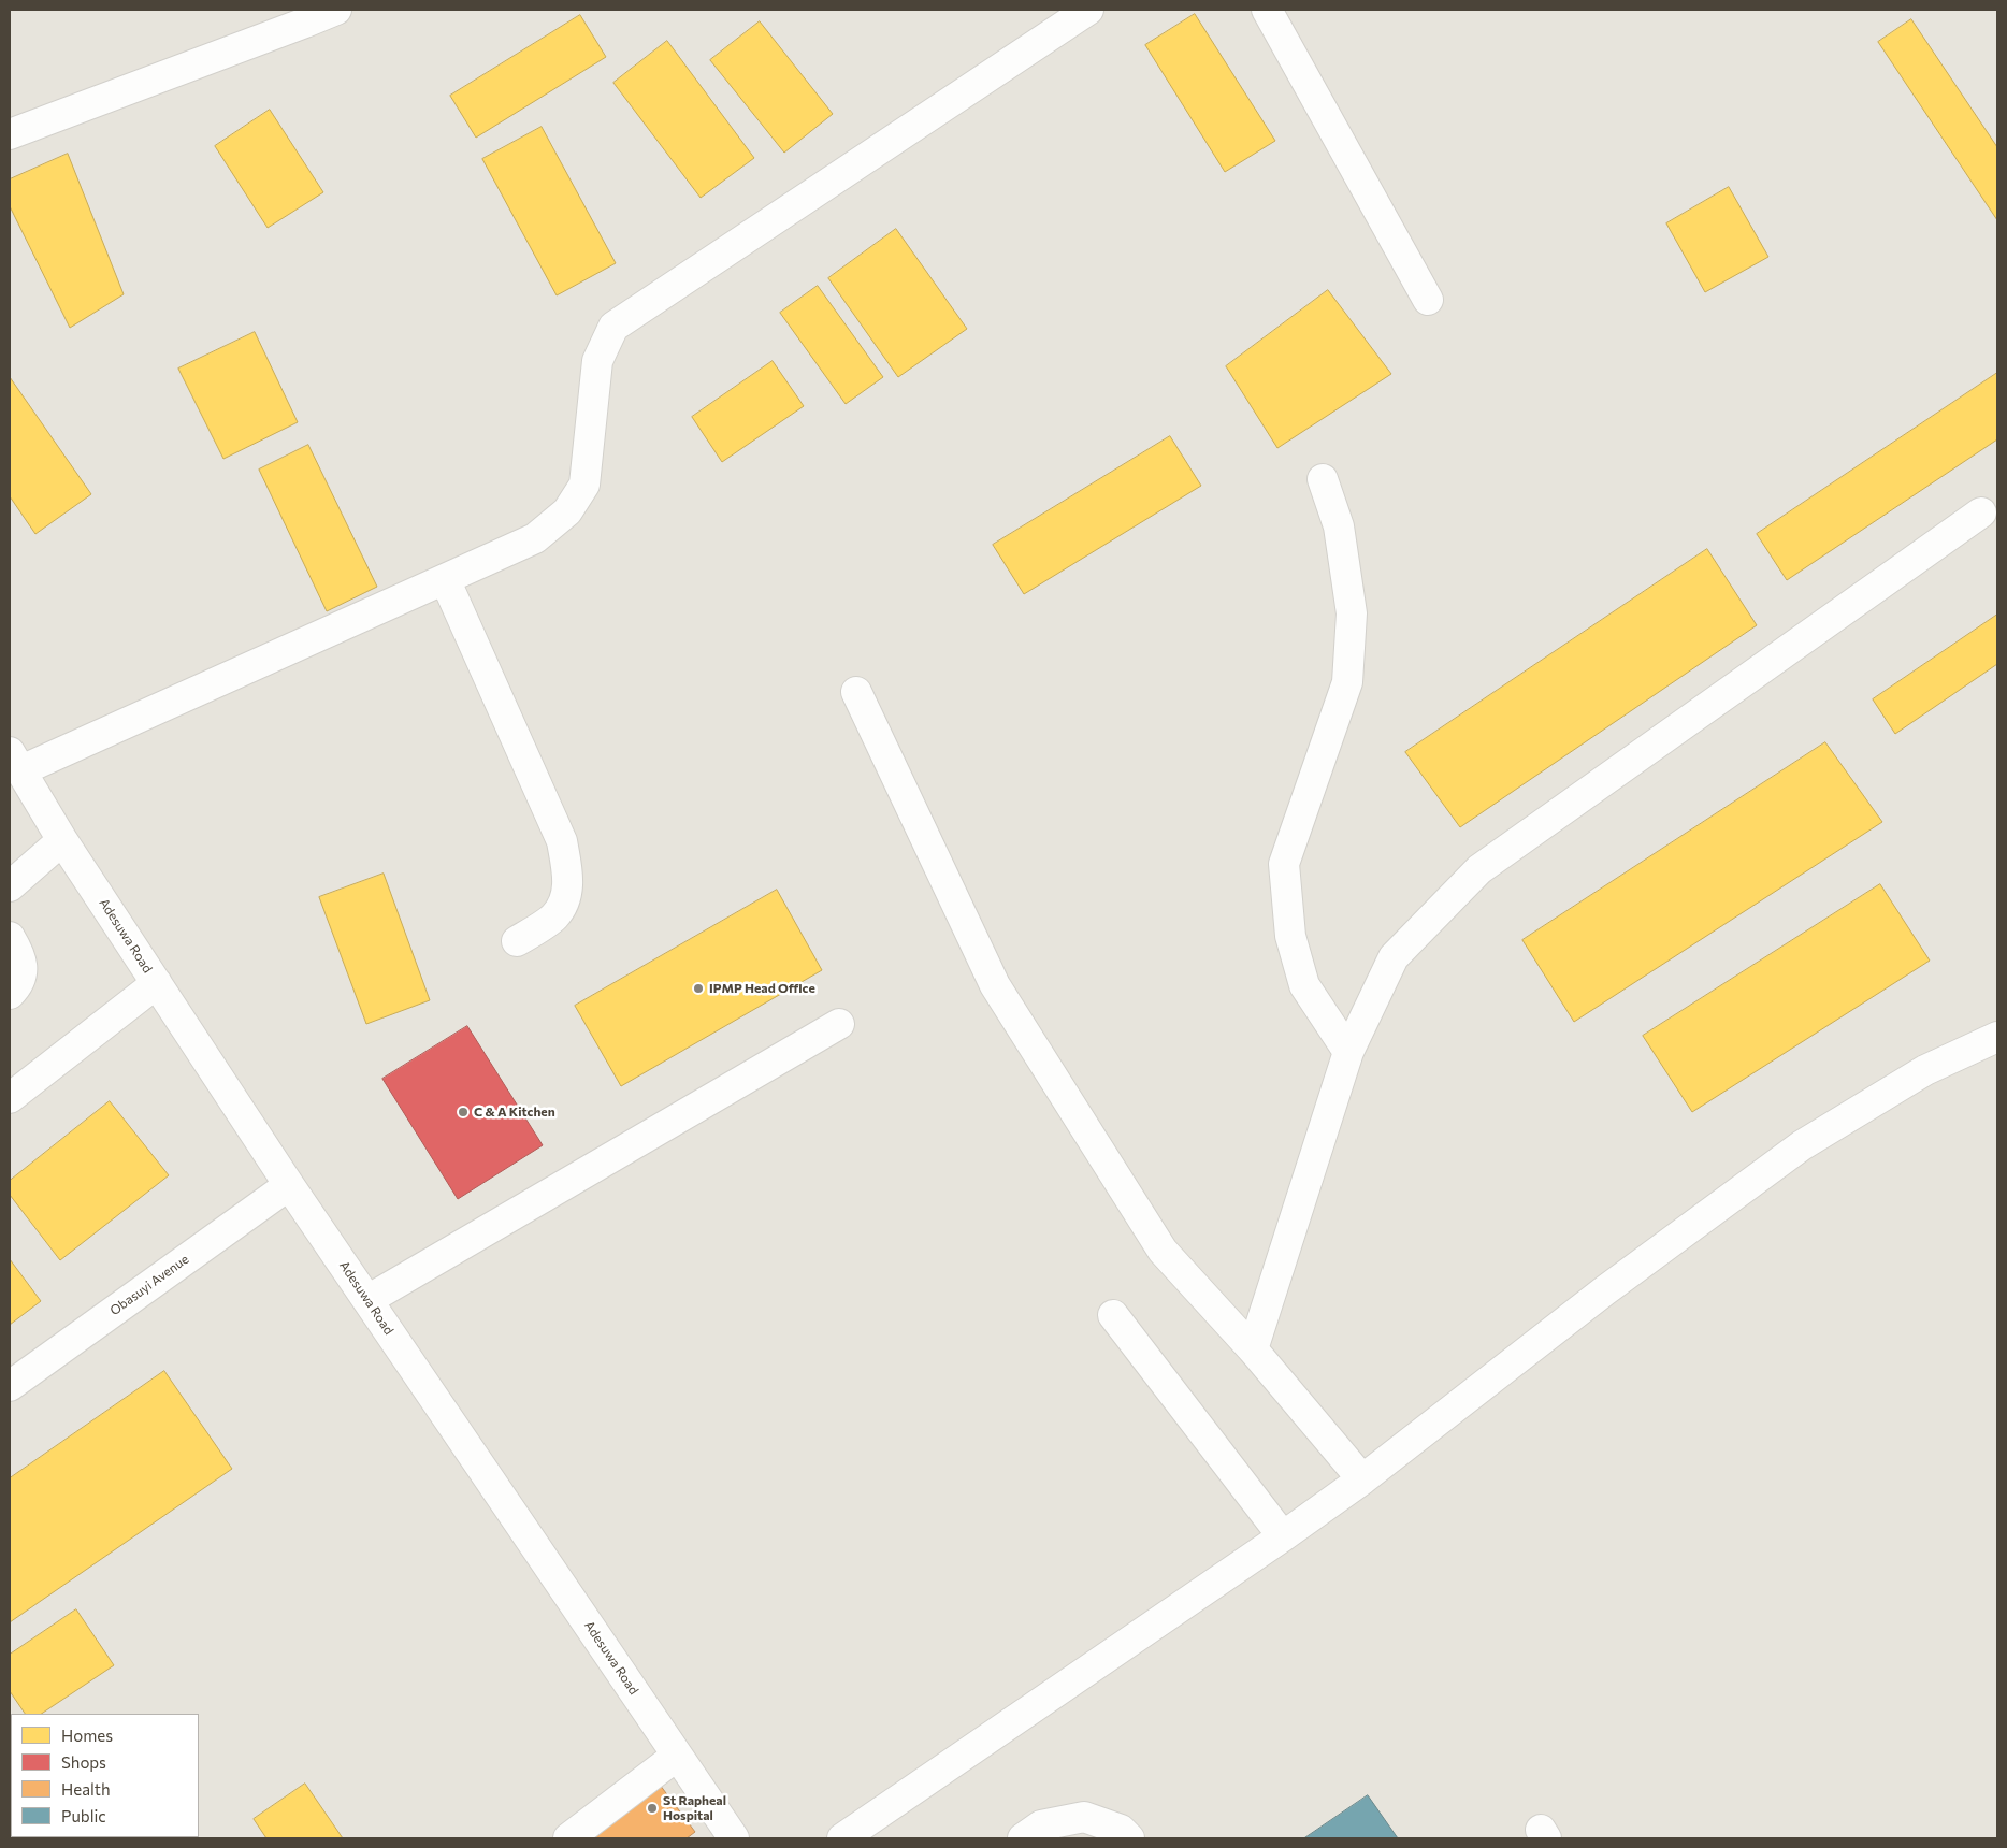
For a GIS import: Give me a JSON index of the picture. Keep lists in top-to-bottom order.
{
  "streets": {
    "street": ["Adesuwa Road", "Obasuyi Avenue"]
  },
  "crossings": [
    ["Adesuwa Road", "Obasuyi Avenue"]
  ],
  "places": ["IPMP Head Office", "C & A Kitchen", "St Rapheal Hospital"],
  "legend": [
    "Homes",
    "Shops",
    "Health",
    "Public"
  ]
}
